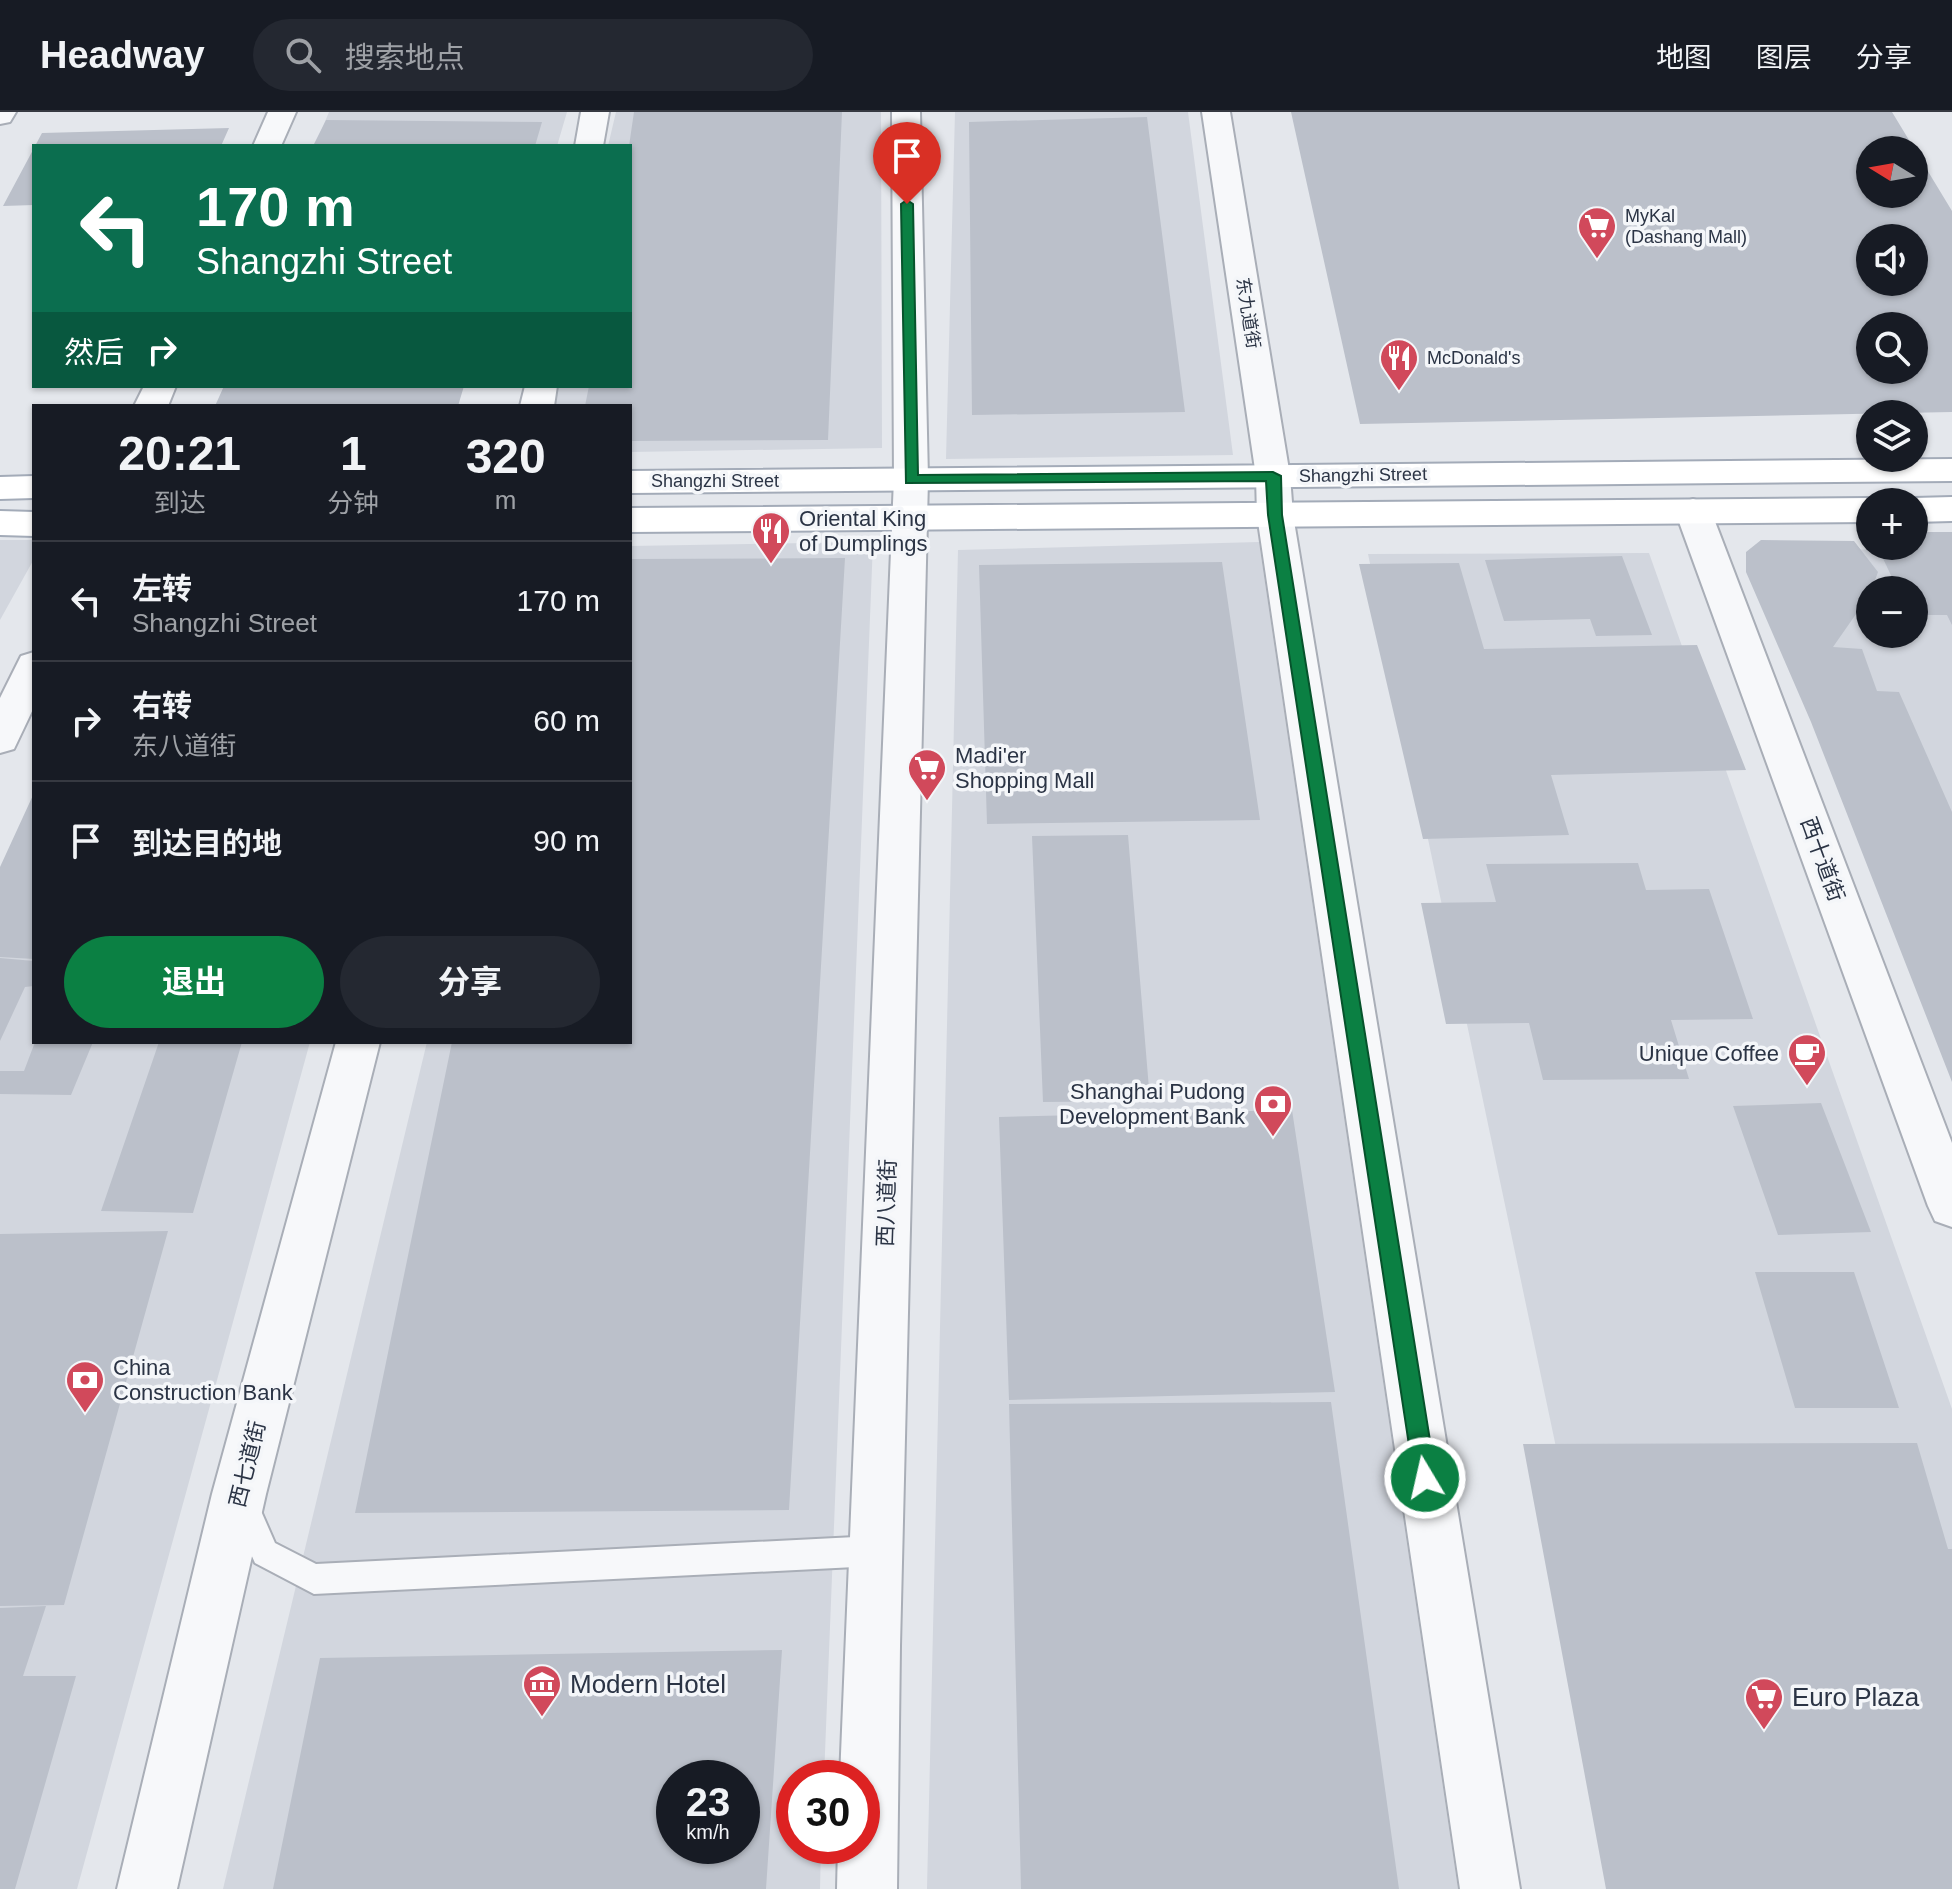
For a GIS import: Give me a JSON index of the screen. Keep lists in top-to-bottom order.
{
  "streets": {
    "main road": ["Shangzhi Street"],
    "street": [
      "东九道街",
      "西十道街",
      "西八道街",
      "西七道街"
    ]
  },
  "crossings": [
    ["东九道街", "Shangzhi Street"],
    ["Shangzhi Street", "西十道街"],
    ["Shangzhi Street", "西八道街"]
  ],
  "places": {
    "supermarket": ["MyKal (Dashang Mall)", "Madi'er Shopping Mall", "Euro Plaza"],
    "restaurant": ["McDonald's", "Oriental King of Dumplings"],
    "cafe": ["Unique Coffee"],
    "bank": ["Shanghai Pudong Development Bank", "China Construction Bank"],
    "museum": ["Modern Hotel"]
  },
  "north": "left",
  "page": {
    "header": "Headway",
    "search": "搜索地点",
    "nav": ["地图", "图层", "分享"],
    "map_buttons": ["+", "−"],
    "turn": ["170 m", "Shangzhi Street"],
    "then": "然后",
    "eta": [
      "20:21",
      "到达",
      "1",
      "分钟",
      "320",
      "m"
    ],
    "list": [
      {
        "name": "左转",
        "note": "Shangzhi Street",
        "value": "170 m"
      },
      {
        "name": "右转",
        "note": "东八道街",
        "value": "60 m"
      },
      {
        "name": "到达目的地",
        "value": "90 m"
      }
    ],
    "buttons": ["退出", "分享"],
    "speed": "23 km/h",
    "limit": "30"
  }
}
